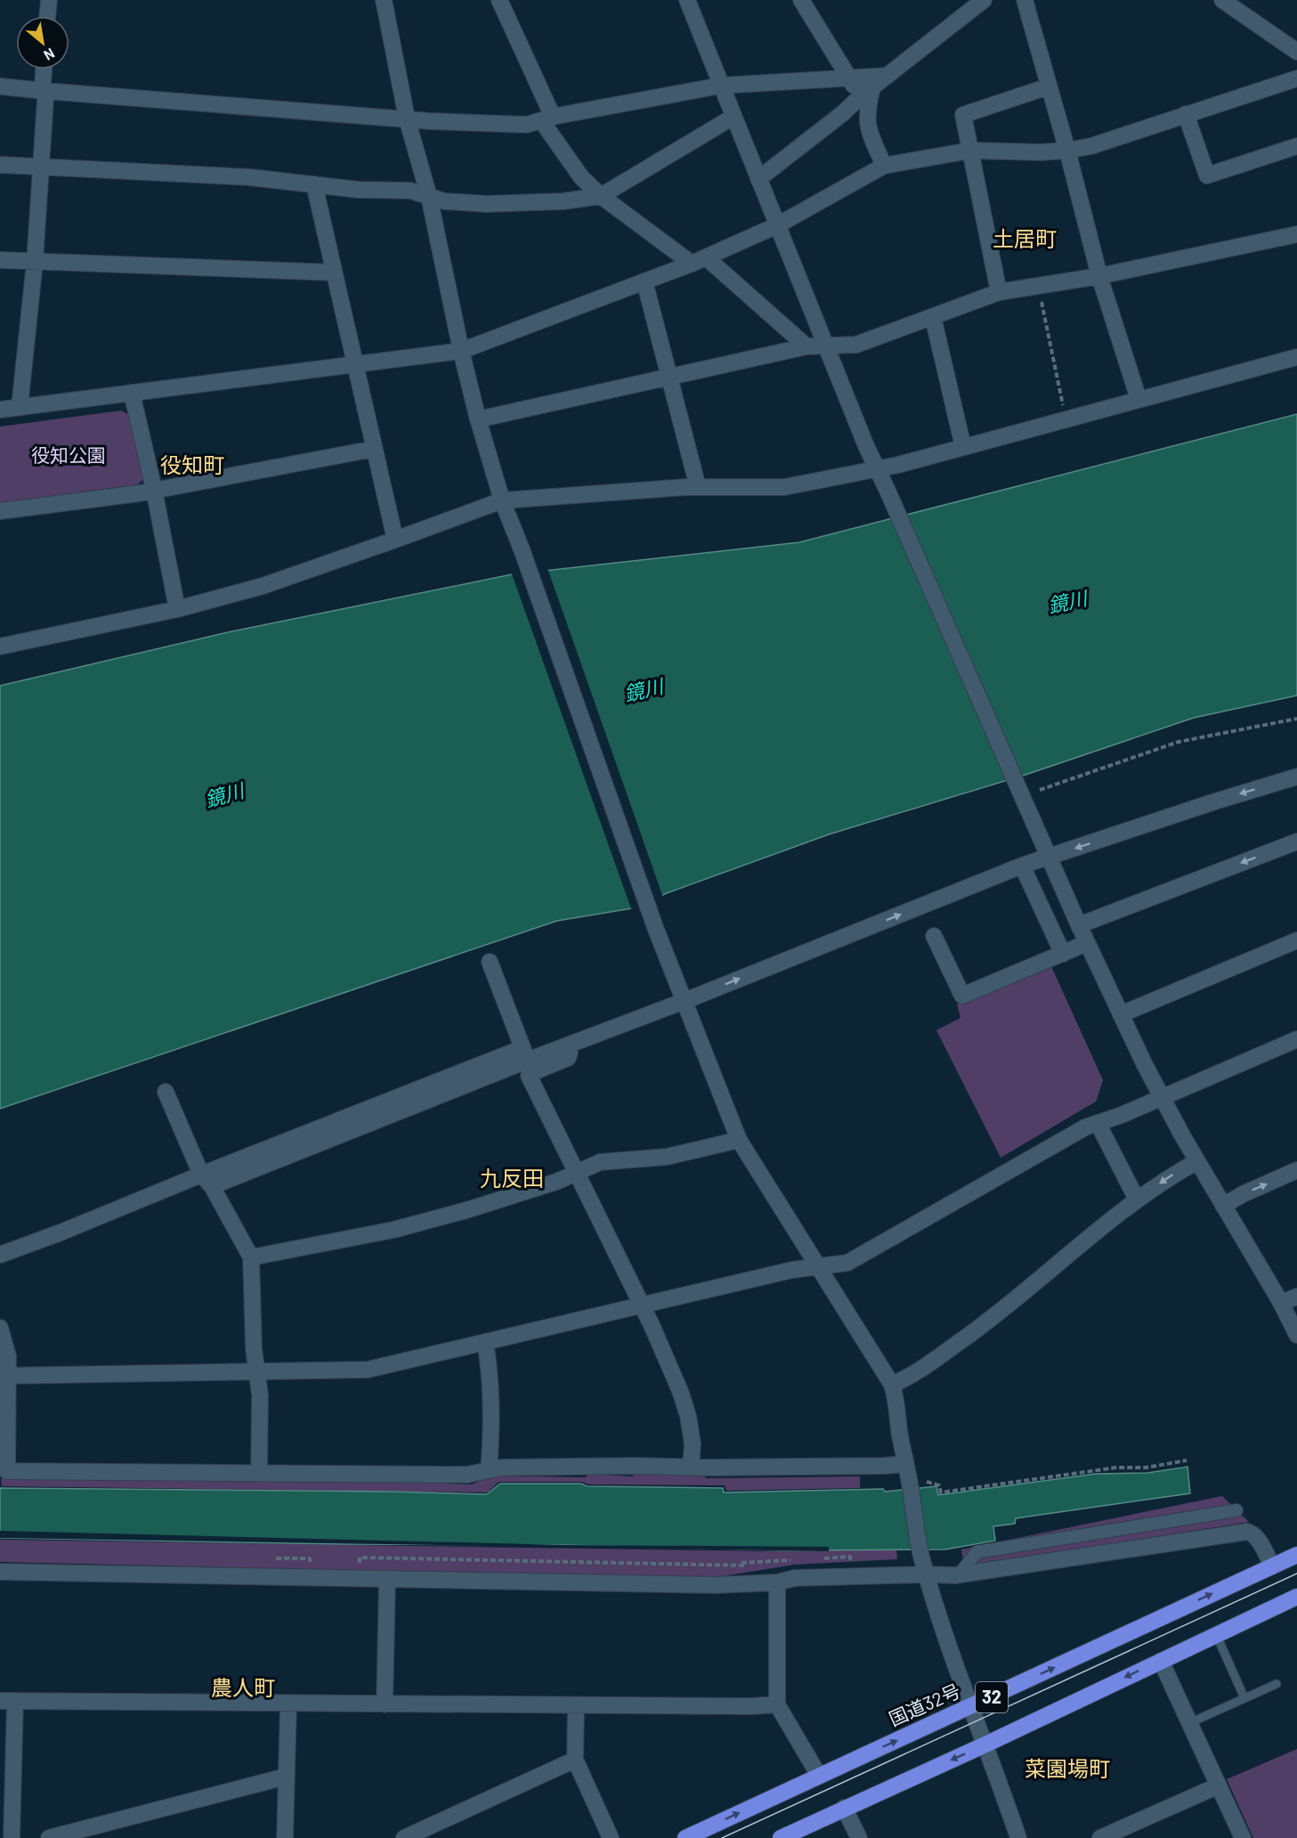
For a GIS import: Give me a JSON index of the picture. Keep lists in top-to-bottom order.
{
  "streets": {
    "highway": ["32", "国道32号"]
  },
  "districts": [
    "土居町",
    "役知町",
    "九反田",
    "農人町",
    "菜園場町"
  ],
  "water": ["鏡川"],
  "parks": ["役知公園"],
  "north": "bottom right"
}
